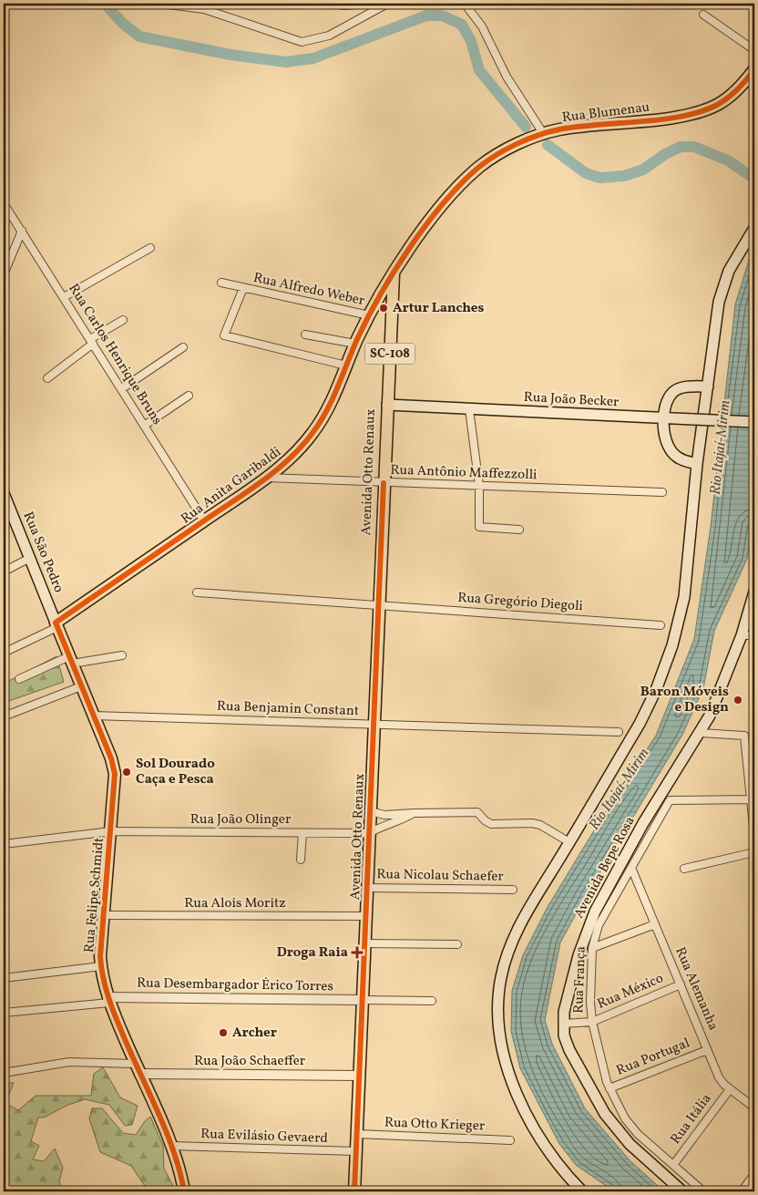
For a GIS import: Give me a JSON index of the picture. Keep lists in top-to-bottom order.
{
  "streets": {
    "main road": [
      "Rua Blumenau",
      "SC-108",
      "Rua João Becker",
      "Avenida Otto Renaux",
      "Rua Anita Garibaldi",
      "Rua São Pedro",
      "Avenida Bepe Rosa",
      "Rua Felipe Schmidt"
    ],
    "street": [
      "Rua Alfredo Weber",
      "Rua Carlos Henrique Bruns",
      "Rua Antônio Maffezzolli",
      "Rua Gregório Diegoli",
      "Rua Benjamin Constant",
      "Rua João Olinger",
      "Rua Nicolau Schaefer",
      "Rua Alois Moritz",
      "Rua França",
      "Rua Desembargador Érico Torres",
      "Rua Alemanha",
      "Rua México",
      "Rua Portugal",
      "Rua João Schaeffer",
      "Rua Itália",
      "Rua Otto Krieger",
      "Rua Evilásio Gevaerd"
    ]
  },
  "crossings": [
    ["Rua Blumenau", "Avenida Otto Renaux"],
    ["Rua Blumenau", "Rua Anita Garibaldi"],
    ["Rua Alfredo Weber", "Rua Anita Garibaldi"],
    ["Rua Carlos Henrique Bruns", "Rua Anita Garibaldi"],
    ["Rua João Becker", "Avenida Otto Renaux"],
    ["Avenida Otto Renaux", "Rua Antônio Maffezzolli"],
    ["Avenida Otto Renaux", "Rua Anita Garibaldi"],
    ["Avenida Otto Renaux", "Rua Gregório Diegoli"],
    ["Avenida Otto Renaux", "Rua Benjamin Constant"],
    ["Avenida Otto Renaux", "Rua João Olinger"],
    ["Avenida Otto Renaux", "Rua Nicolau Schaefer"],
    ["Avenida Otto Renaux", "Rua Alois Moritz"],
    ["Avenida Otto Renaux", "Rua Desembargador Érico Torres"],
    ["Avenida Otto Renaux", "Rua João Schaeffer"],
    ["Avenida Otto Renaux", "Rua Otto Krieger"],
    ["Avenida Otto Renaux", "Rua Evilásio Gevaerd"],
    ["Rua Antônio Maffezzolli", "Rua Anita Garibaldi"],
    ["Rua Anita Garibaldi", "Rua São Pedro"],
    ["Rua Anita Garibaldi", "Rua Felipe Schmidt"],
    ["Rua São Pedro", "Rua Felipe Schmidt"],
    ["Rua Benjamin Constant", "Rua Felipe Schmidt"],
    ["Rua João Olinger", "Rua Felipe Schmidt"],
    ["Avenida Bepe Rosa", "Rua México"],
    ["Rua Felipe Schmidt", "Rua Alois Moritz"],
    ["Rua Felipe Schmidt", "Rua Desembargador Érico Torres"],
    ["Rua Felipe Schmidt", "Rua João Schaeffer"],
    ["Rua Felipe Schmidt", "Rua Evilásio Gevaerd"],
    ["Rua França", "Rua Alemanha"],
    ["Rua França", "Rua México"],
    ["Rua França", "Rua Portugal"],
    ["Rua França", "Rua Itália"],
    ["Rua Alemanha", "Rua México"],
    ["Rua Alemanha", "Rua Portugal"],
    ["Rua Alemanha", "Rua Itália"]
  ],
  "water": ["Rio Itajaí-Mirim"],
  "places": {
    "other": [
      "Artur Lanches",
      "Baron Móveis e Design",
      "Sol Dourado Caça e Pesca",
      "Archer"
    ],
    "health": ["Droga Raia"]
  }
}
